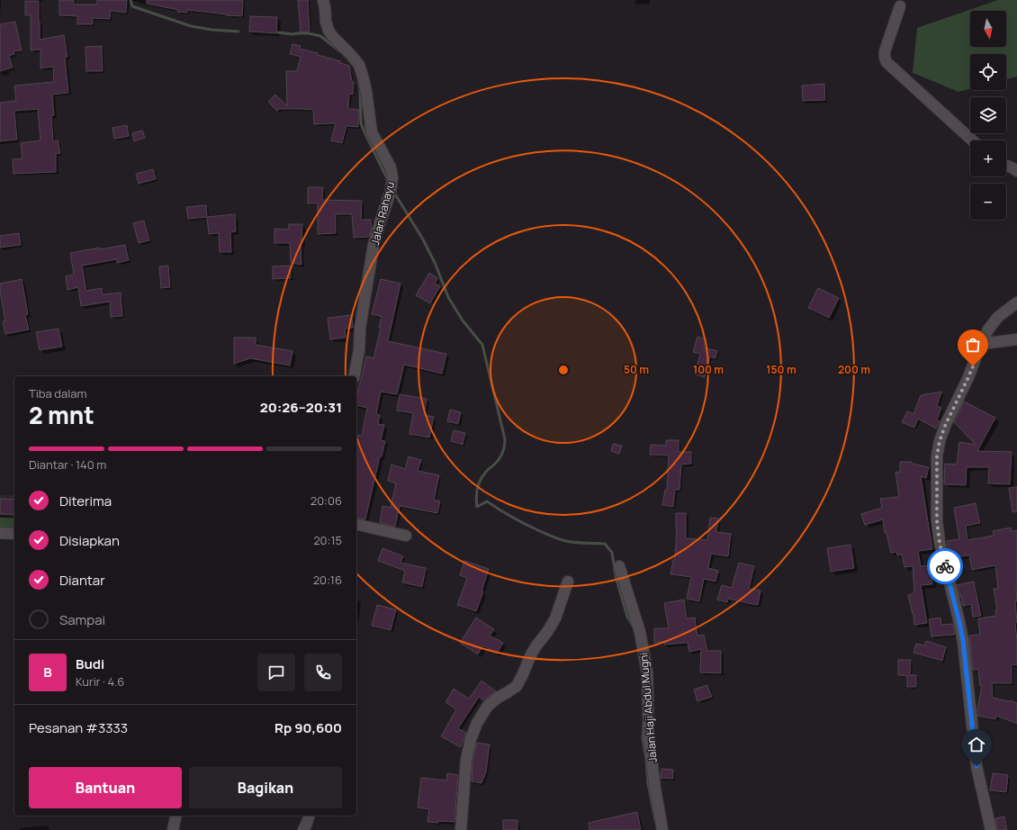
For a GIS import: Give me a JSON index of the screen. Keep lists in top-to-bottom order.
{
  "streets": {
    "street": ["Jalan Rahayu", "Jalan Haji Abdul Mugni"]
  },
  "north": "bottom",
  "page": {
    "map_buttons": ["+", "−"],
    "heading": ["2 mnt", "Tiba dalam", "20:26–20:31"],
    "panel": [
      "Budi",
      "Kurir · 4.6",
      "Pesanan #3333",
      "Rp 90,600"
    ],
    "bar": "Diantar · 140 m",
    "list": [
      ["Diterima", "20:06"],
      ["Disiapkan", "20:15"],
      ["Diantar", "20:16"],
      "Sampai"
    ],
    "round": "B",
    "buttons": ["Bantuan", "Bagikan"]
  },
  "rings": [
    "50 m",
    "100 m",
    "150 m",
    "200 m"
  ]
}
